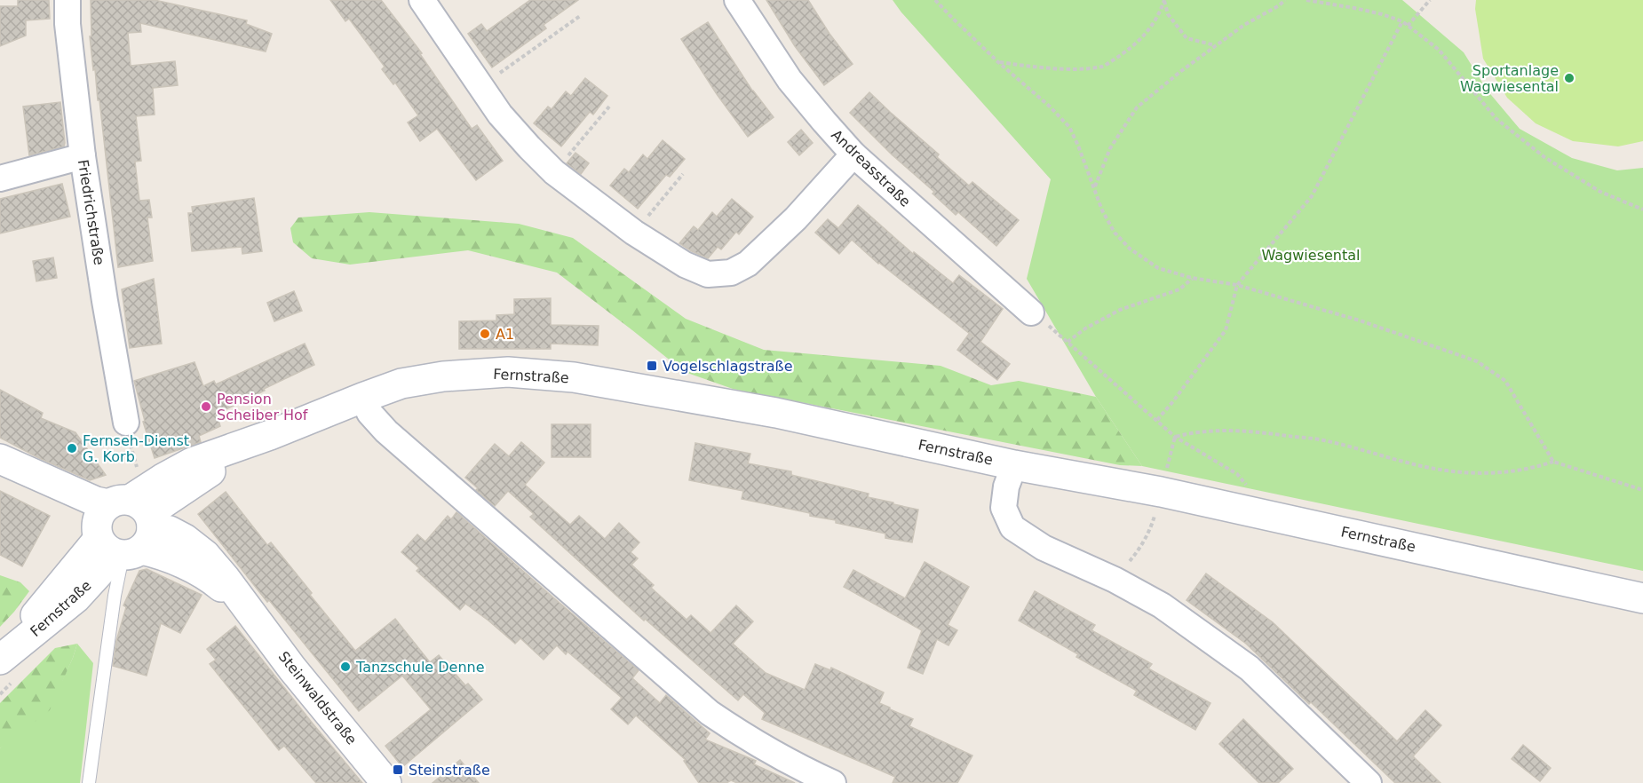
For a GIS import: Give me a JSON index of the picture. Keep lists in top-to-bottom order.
{
  "streets": {
    "main road": ["Fernstraße", "Steinwaldstraße"],
    "street": ["Andreasstraße", "Friedrichstraße"]
  },
  "crossings": [
    ["Fernstraße", "Steinwaldstraße"]
  ],
  "parks": ["Wagwiesental"],
  "places": {
    "other": [
      "Sportanlage Wagwiesental",
      "A1",
      "Pension Scheiber Hof",
      "Fernseh-Dienst G. Korb",
      "Tanzschule Denne"
    ],
    "transit": ["Vogelschlagstraße", "Steinstraße"]
  }
}
